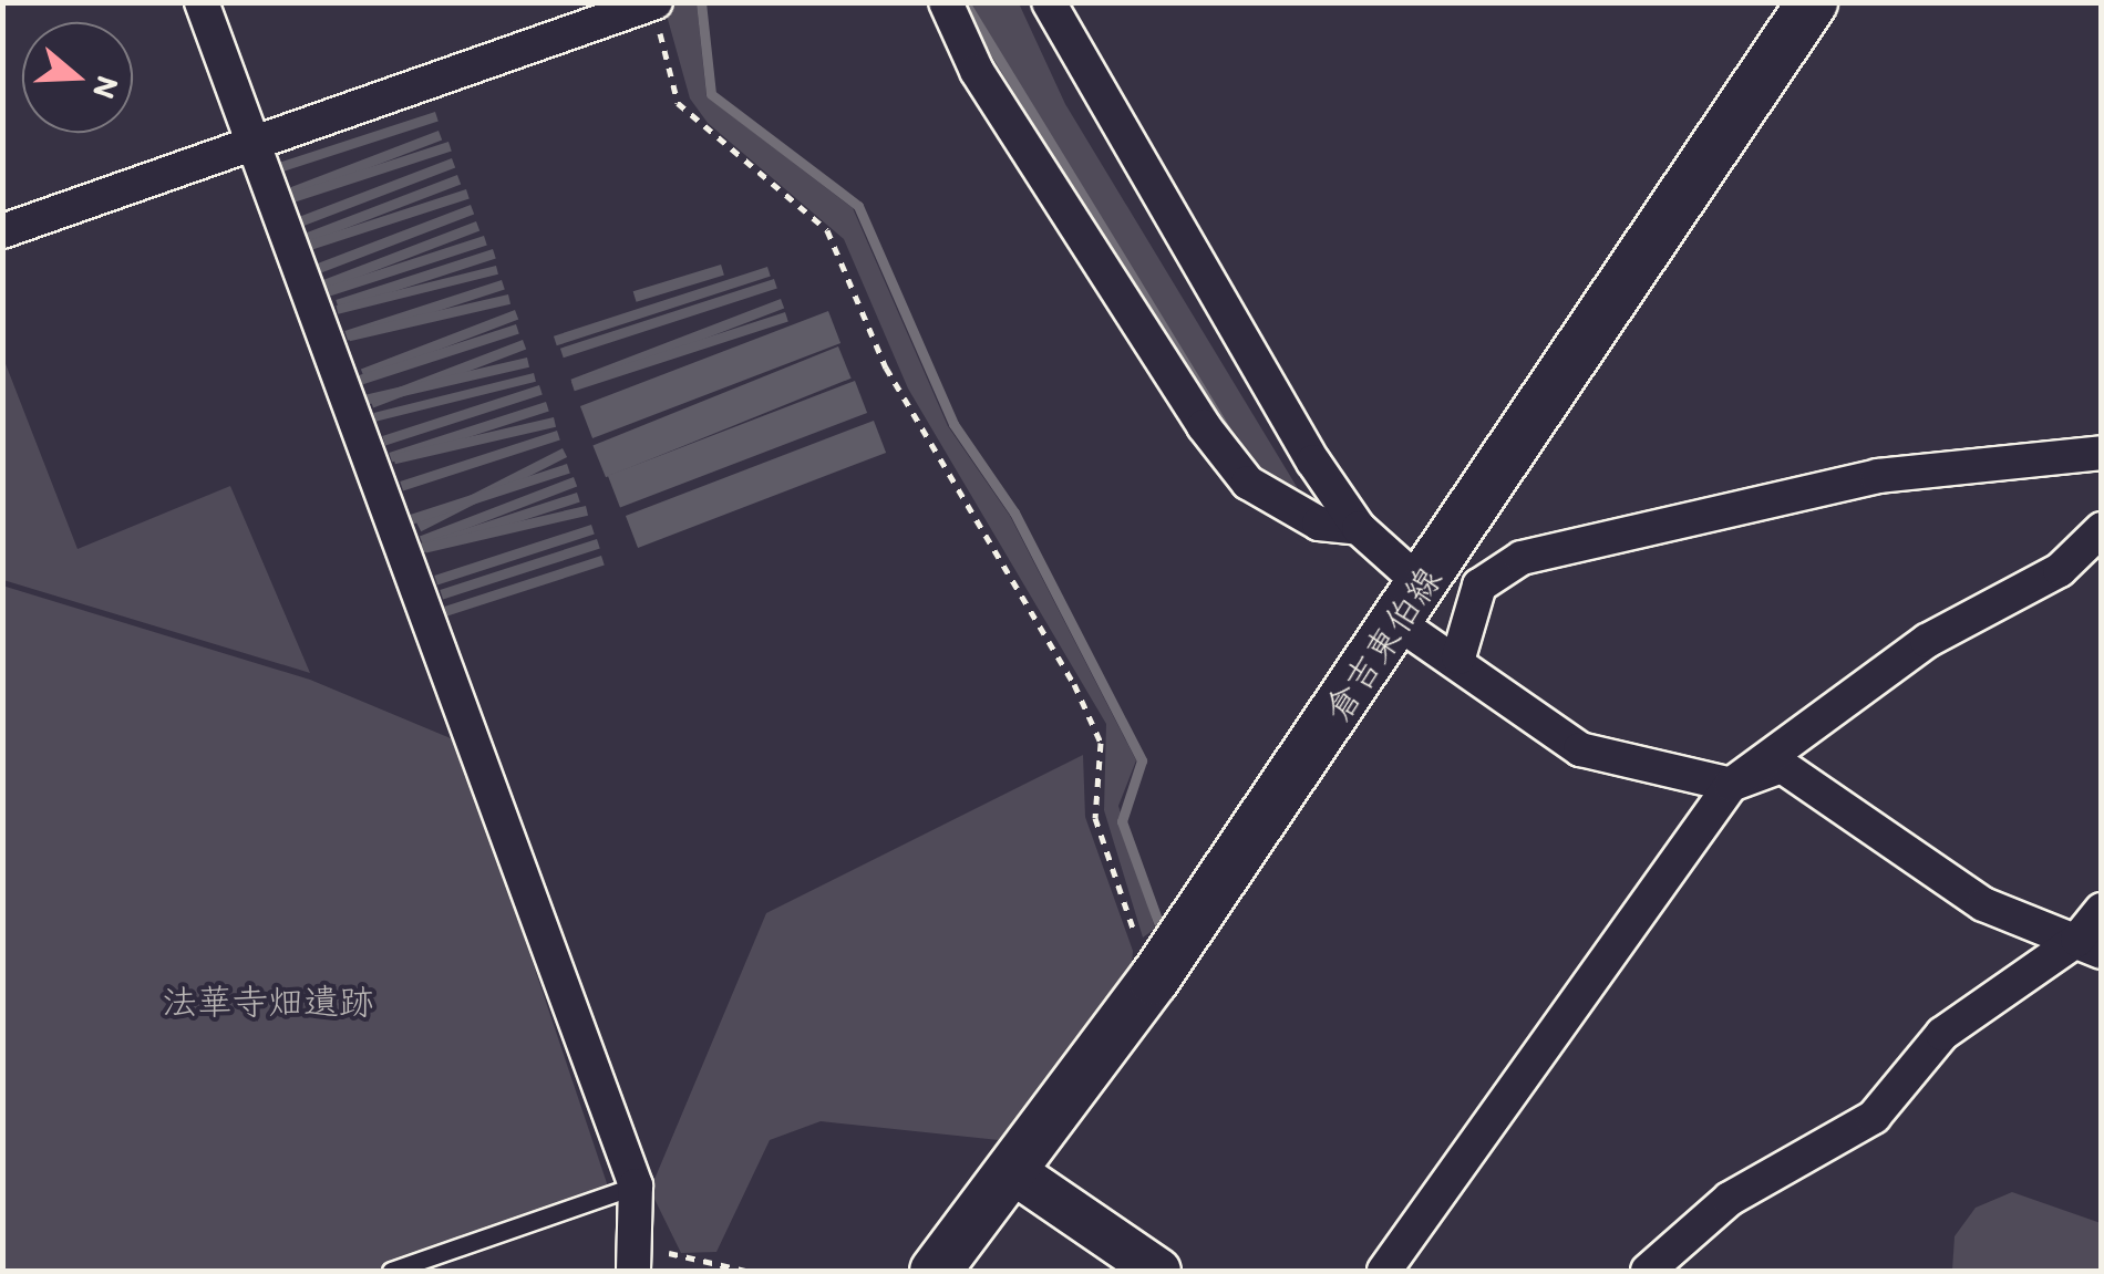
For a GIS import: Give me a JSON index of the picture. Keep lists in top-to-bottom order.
{
  "streets": {
    "main road": ["倉吉東伯線"]
  },
  "parks": ["法華寺畑遺跡"],
  "north": "right"
}
